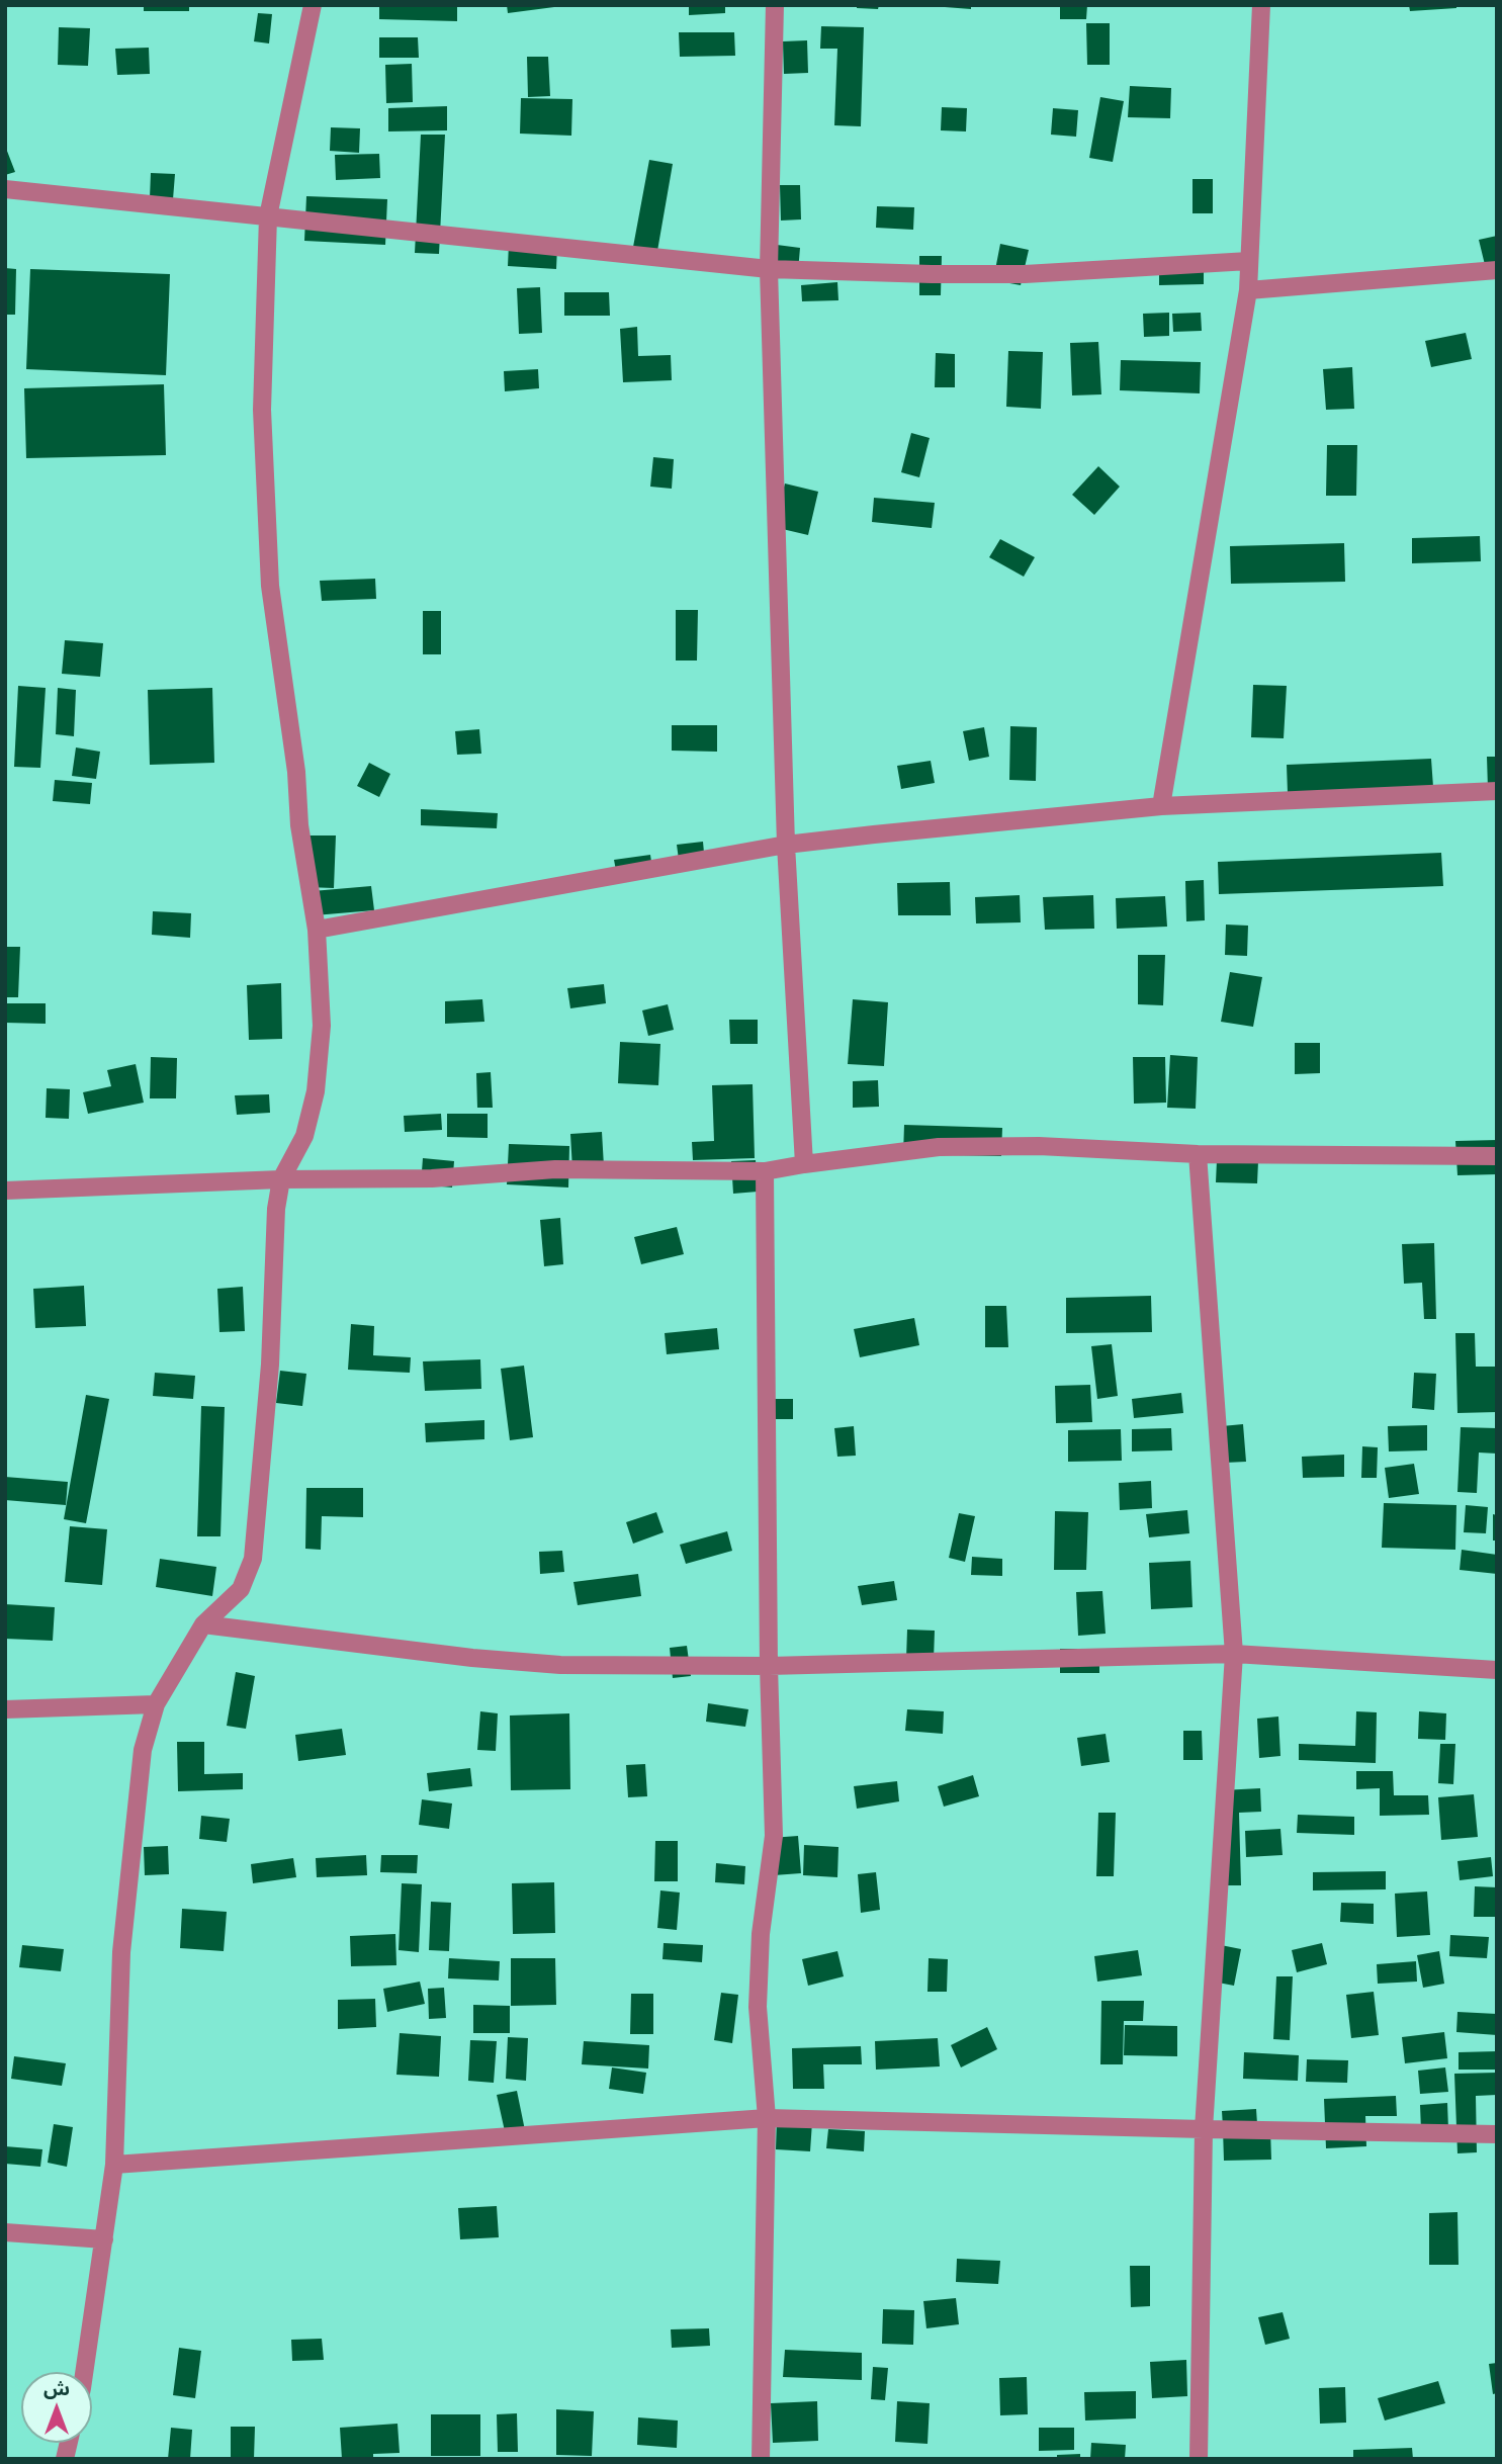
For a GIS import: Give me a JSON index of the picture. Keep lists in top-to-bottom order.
{
  "north": "top"
}
